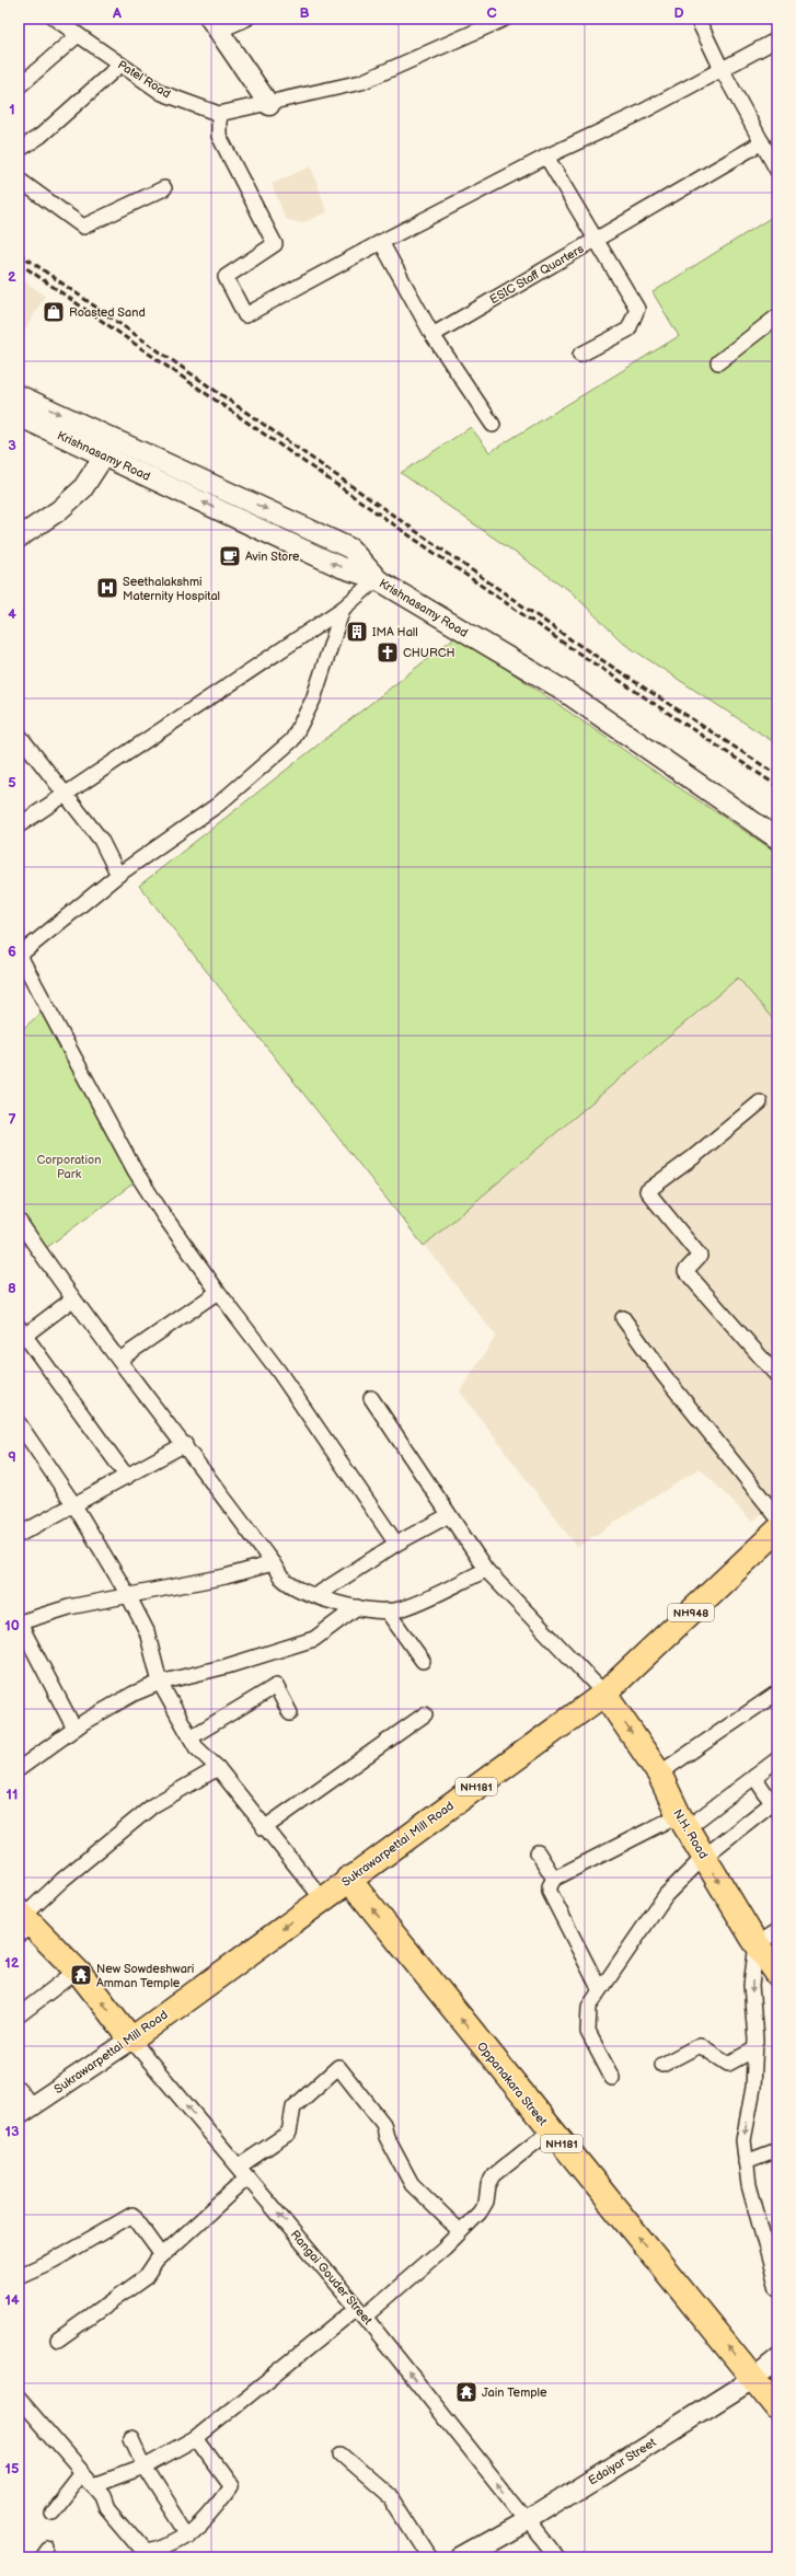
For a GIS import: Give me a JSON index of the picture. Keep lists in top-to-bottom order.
{
  "streets": {
    "highway": [
      "NH948",
      "NH181",
      "N.H. Road",
      "Sukrawarpettai Mill Road",
      "Oppanakara Street"
    ],
    "main road": ["Krishnasamy Road", "Edaiyar Street"],
    "street": ["Patel Road", "ESIC Staff Quarters", "Rangai Gouder Street"]
  },
  "crossings": [
    ["N.H. Road", "Sukrawarpettai Mill Road"],
    ["Sukrawarpettai Mill Road", "Oppanakara Street"],
    ["Sukrawarpettai Mill Road", "Rangai Gouder Street"],
    ["Oppanakara Street", "Edaiyar Street"],
    ["Rangai Gouder Street", "Edaiyar Street"]
  ],
  "one_way": ["N.H. Road", "Oppanakara Street", "Rangai Gouder Street"],
  "parks": ["Corporation Park"],
  "places": {
    "shop": ["Roasted Sand"],
    "cafe": ["Avin Store"],
    "hospital": ["Seethalakshmi Maternity Hospital"],
    "building": ["IMA Hall"],
    "church": ["CHURCH"],
    "temple": ["New Sowdeshwari Amman Temple", "Jain Temple"]
  },
  "grid": {
    "columns": [
      "A",
      "B",
      "C",
      "D"
    ],
    "rows": [
      "1",
      "2",
      "3",
      "4",
      "5",
      "6",
      "7",
      "8",
      "9",
      "10",
      "11",
      "12",
      "13",
      "14",
      "15"
    ]
  }
}
